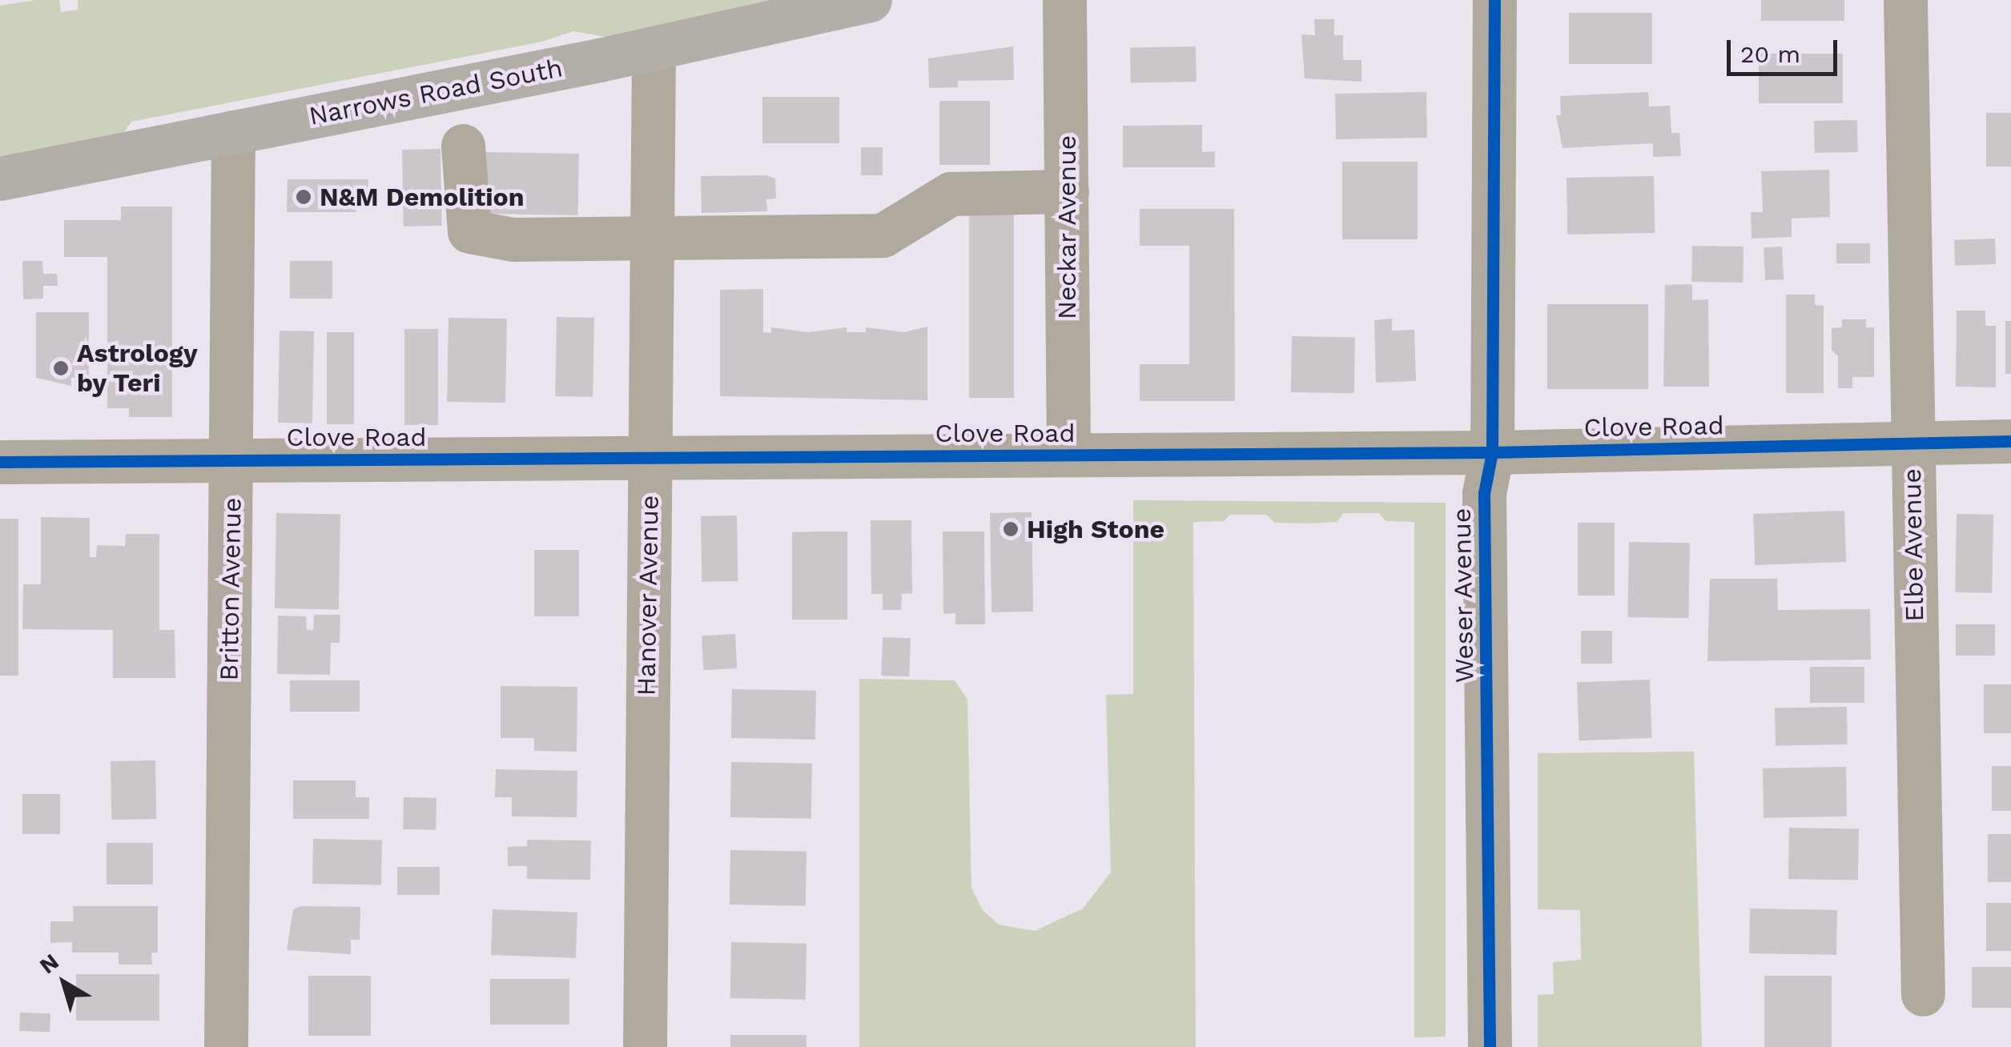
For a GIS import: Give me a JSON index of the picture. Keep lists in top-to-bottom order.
{
  "streets": {
    "main road": ["Narrows Road South"],
    "street": [
      "Neckar Avenue",
      "Clove Road",
      "Elbe Avenue",
      "Britton Avenue",
      "Hanover Avenue",
      "Weser Avenue"
    ]
  },
  "crossings": [
    ["Narrows Road South", "Britton Avenue"],
    ["Narrows Road South", "Hanover Avenue"],
    ["Neckar Avenue", "Clove Road"],
    ["Clove Road", "Elbe Avenue"],
    ["Clove Road", "Britton Avenue"],
    ["Clove Road", "Hanover Avenue"],
    ["Clove Road", "Weser Avenue"]
  ],
  "places": ["N&M Demolition", "Astrology by Teri", "High Stone"],
  "scale_bar": "20 m",
  "north": "top left"
}
